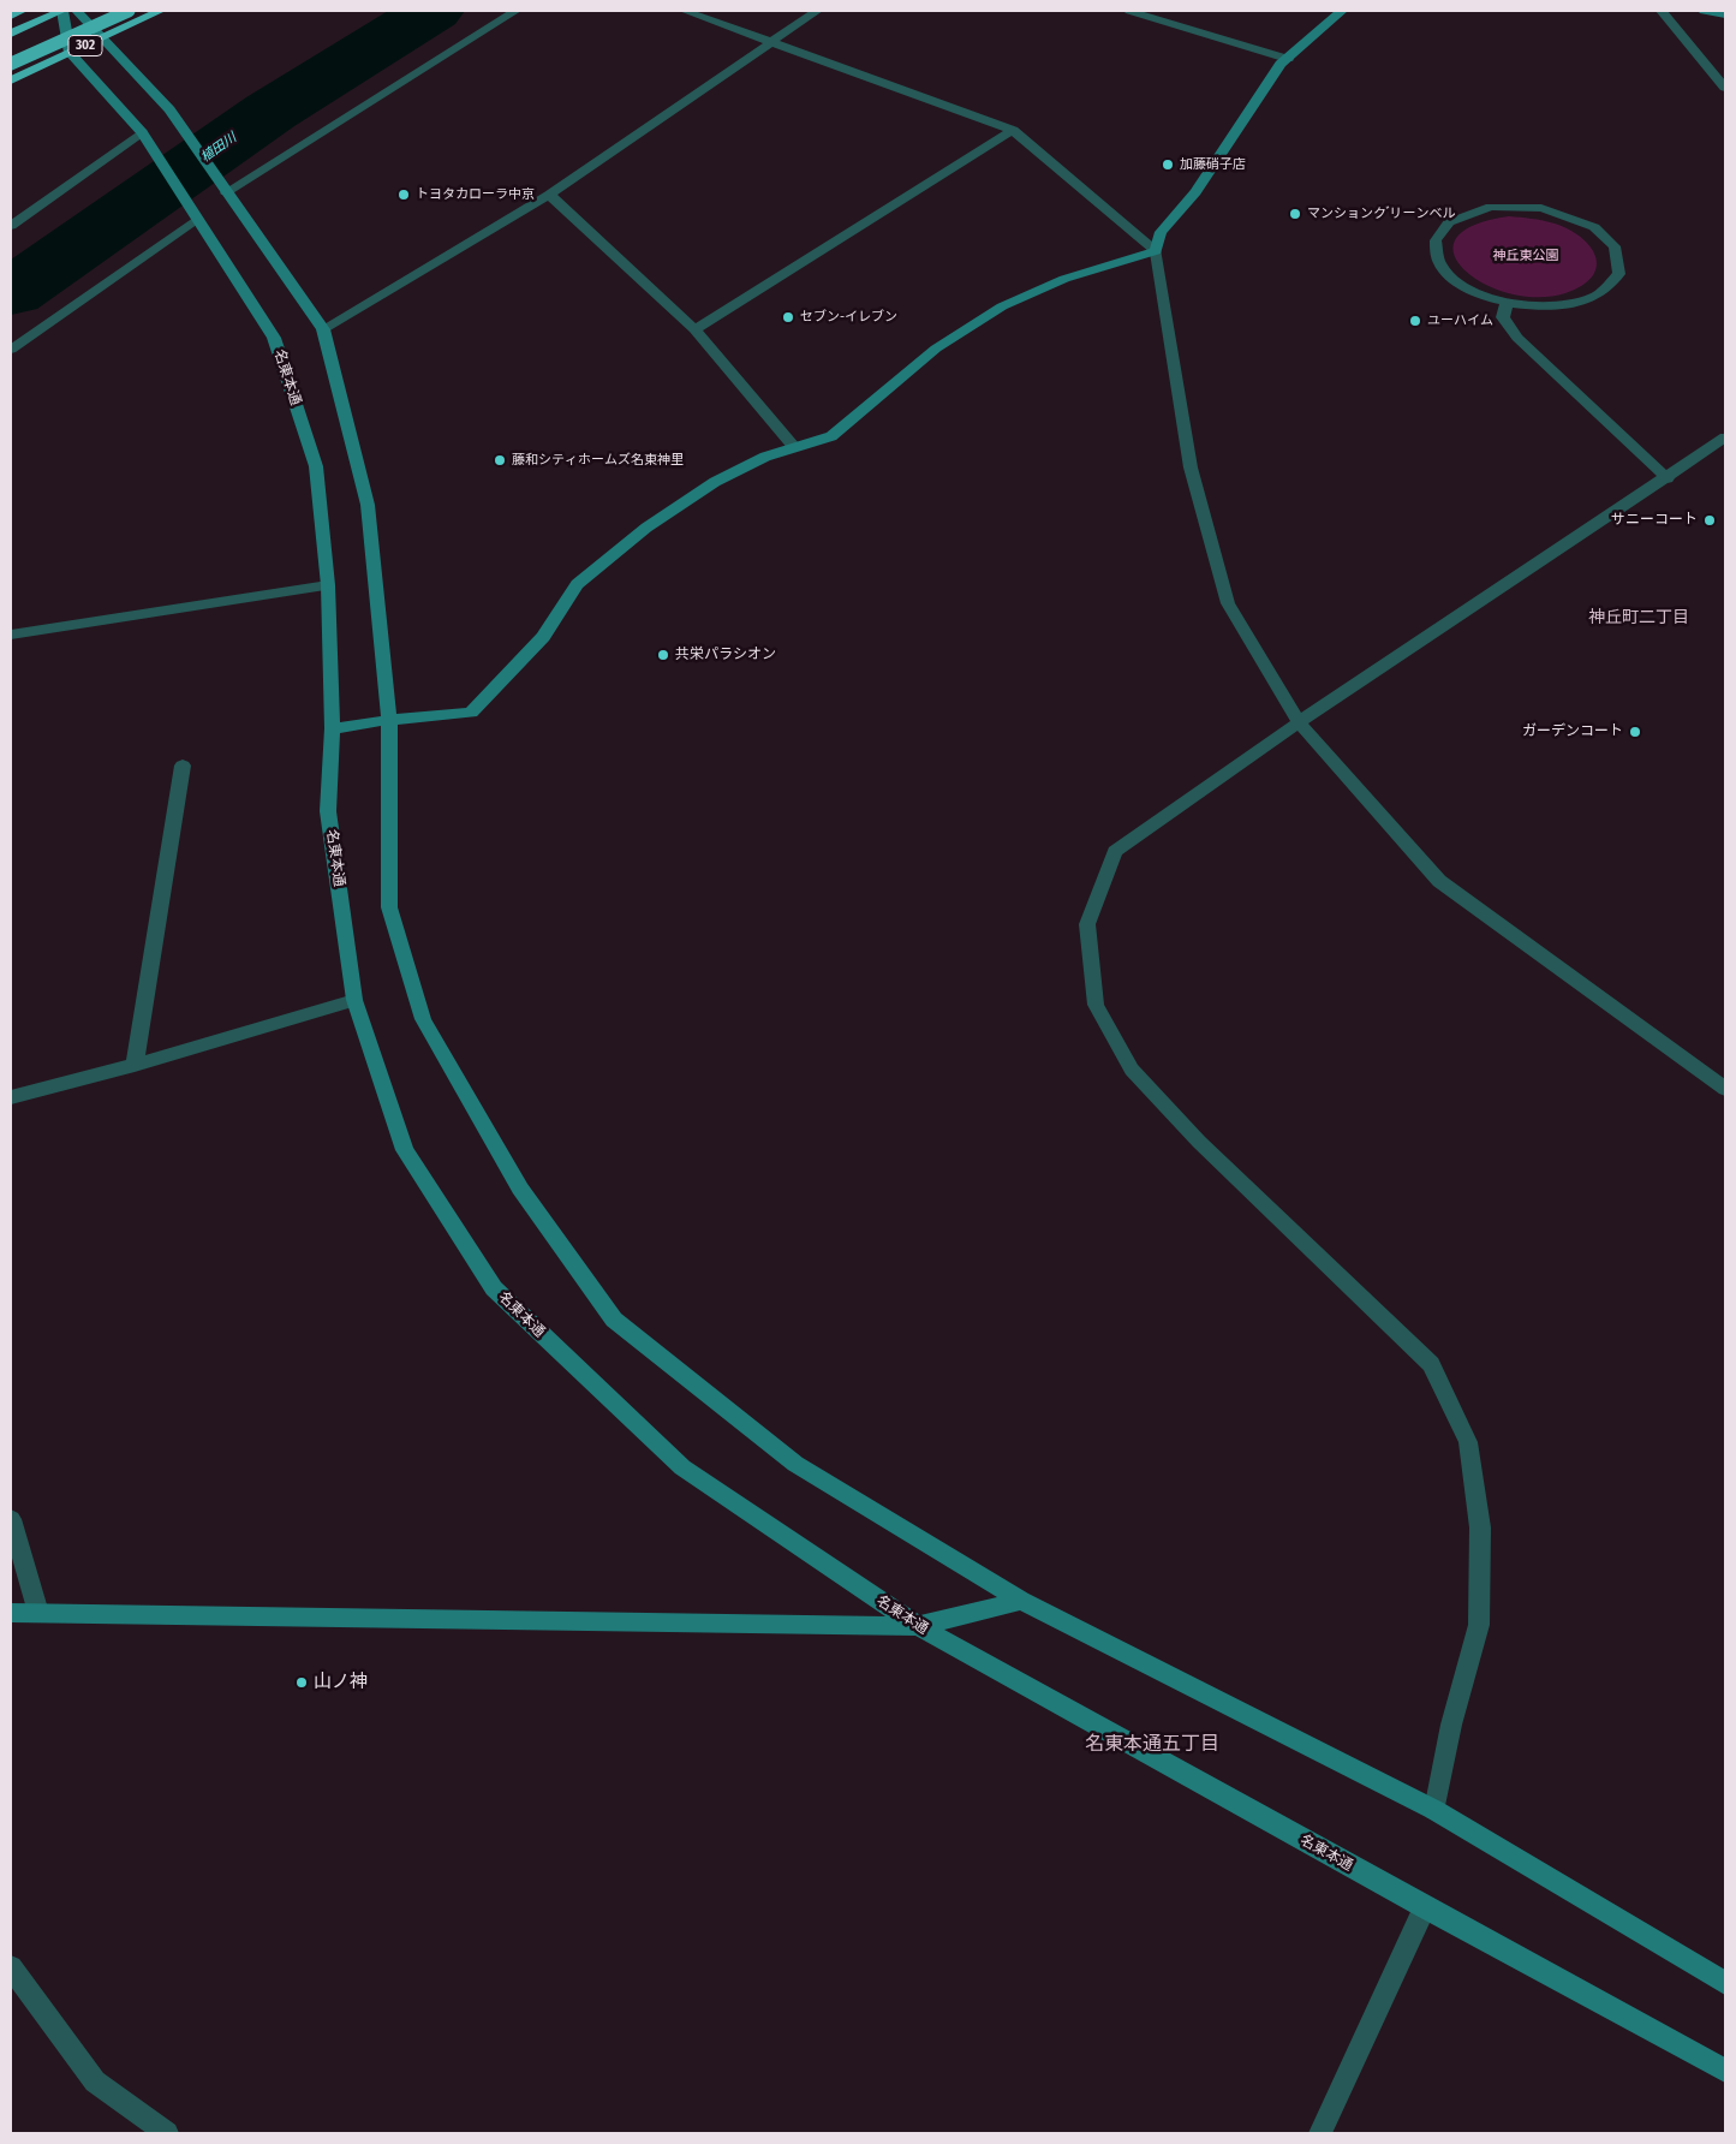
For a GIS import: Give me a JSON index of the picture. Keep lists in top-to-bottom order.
{
  "streets": {
    "highway": ["302"],
    "main road": ["名東本通"]
  },
  "crossings": [
    ["302", "名東本通"]
  ],
  "districts": ["神丘町二丁目", "名東本通五丁目"],
  "water": ["植田川"],
  "parks": ["神丘東公園"],
  "places": [
    "加藤硝子店",
    "トヨタカローラ中京",
    "マンションク ゙リーンベル",
    "セブン-イレブン",
    "ユーハイム",
    "藤和シティホームズ名東神里",
    "サニーコート",
    "共栄パラシオン",
    "ガーデンコート",
    "山ノ神"
  ]
}
